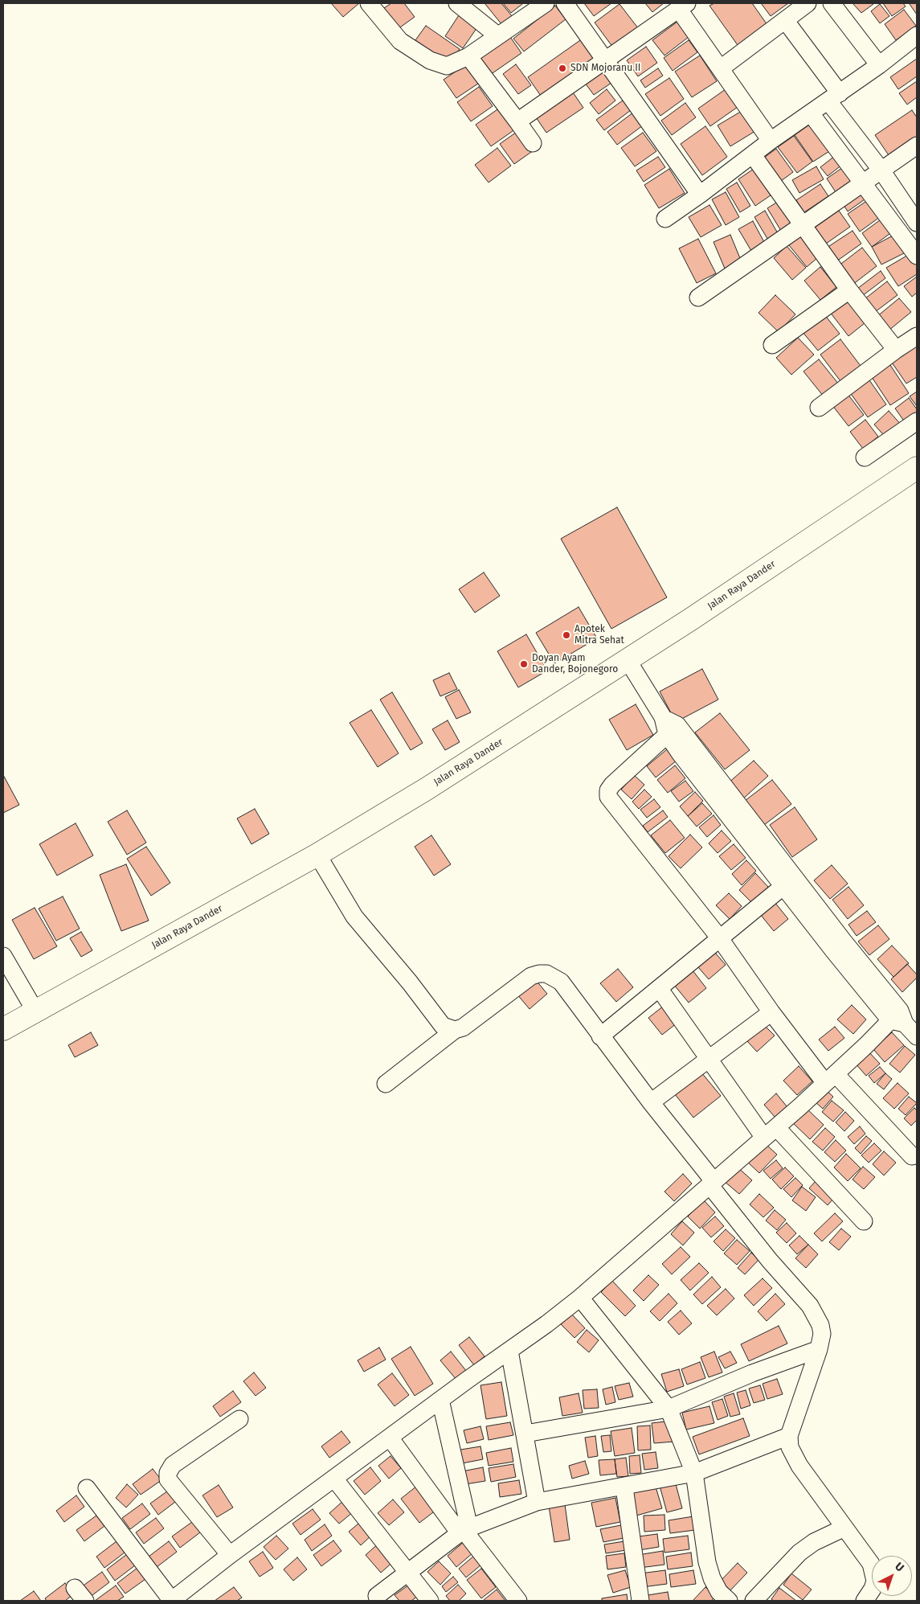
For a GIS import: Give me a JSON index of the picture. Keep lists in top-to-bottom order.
{
  "streets": {
    "main road": ["Jalan Raya Dander"]
  },
  "places": ["SDN Mojoranu II", "Apotek Mitra Sehat", "Doyan Ayam Dander, Bojonegoro"],
  "north": "top right"
}
